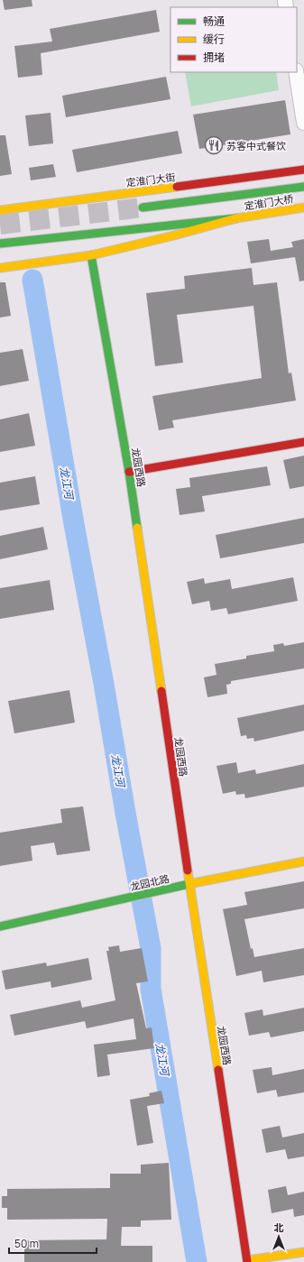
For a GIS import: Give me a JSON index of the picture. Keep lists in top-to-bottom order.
{
  "streets": {
    "main road": [
      "定淮门大街",
      "定淮门大桥",
      "龙园西路",
      "龙园北路"
    ]
  },
  "crossings": [
    ["龙园西路", "龙园北路"]
  ],
  "water": ["龙江河"],
  "places": {
    "restaurant": ["苏客中式餐饮"]
  },
  "legend": ["畅通", "缓行", "拥堵"],
  "scale_bar": "50 m",
  "north": "top"
}
